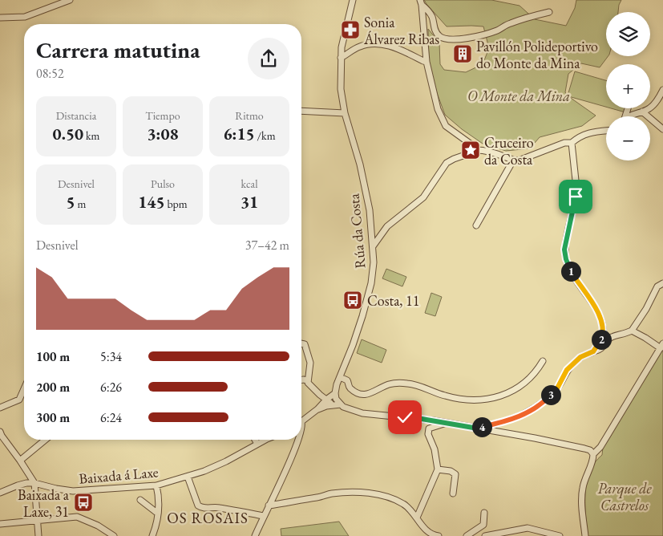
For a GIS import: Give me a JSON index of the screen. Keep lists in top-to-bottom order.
{
  "streets": {
    "street": ["Rúa da Costa", "Baixada á Laxe"]
  },
  "districts": ["OS ROSAIS"],
  "parks": ["O Monte da Mina", "Parque de Castrelos"],
  "places": {
    "pharmacy": ["Sonia Álvarez Ribas"],
    "building": ["Pavillón Polideportivo do Monte da Mina"],
    "place": ["Cruceiro da Costa"],
    "bus stop": ["Costa, 11", "Baixada a Laxe, 31"]
  },
  "page": {
    "map_buttons": ["+", "−"],
    "heading": ["Carrera matutina", "08:52"],
    "stats": [
      ["Distancia", "0.50 km"],
      ["Tiempo", "3:08"],
      ["Ritmo", "6:15 /km"],
      ["Desnivel", "5 m"],
      ["Pulso", "145 bpm"],
      ["kcal", "31"]
    ],
    "chart": ["Desnivel", "37–42 m"],
    "pins": [
      "1",
      "2",
      "3",
      "4"
    ],
    "list": [
      {
        "name": "100 m",
        "note": "5:34"
      },
      {
        "name": "200 m",
        "note": "6:26"
      },
      {
        "name": "300 m",
        "note": "6:24"
      }
    ]
  }
}
